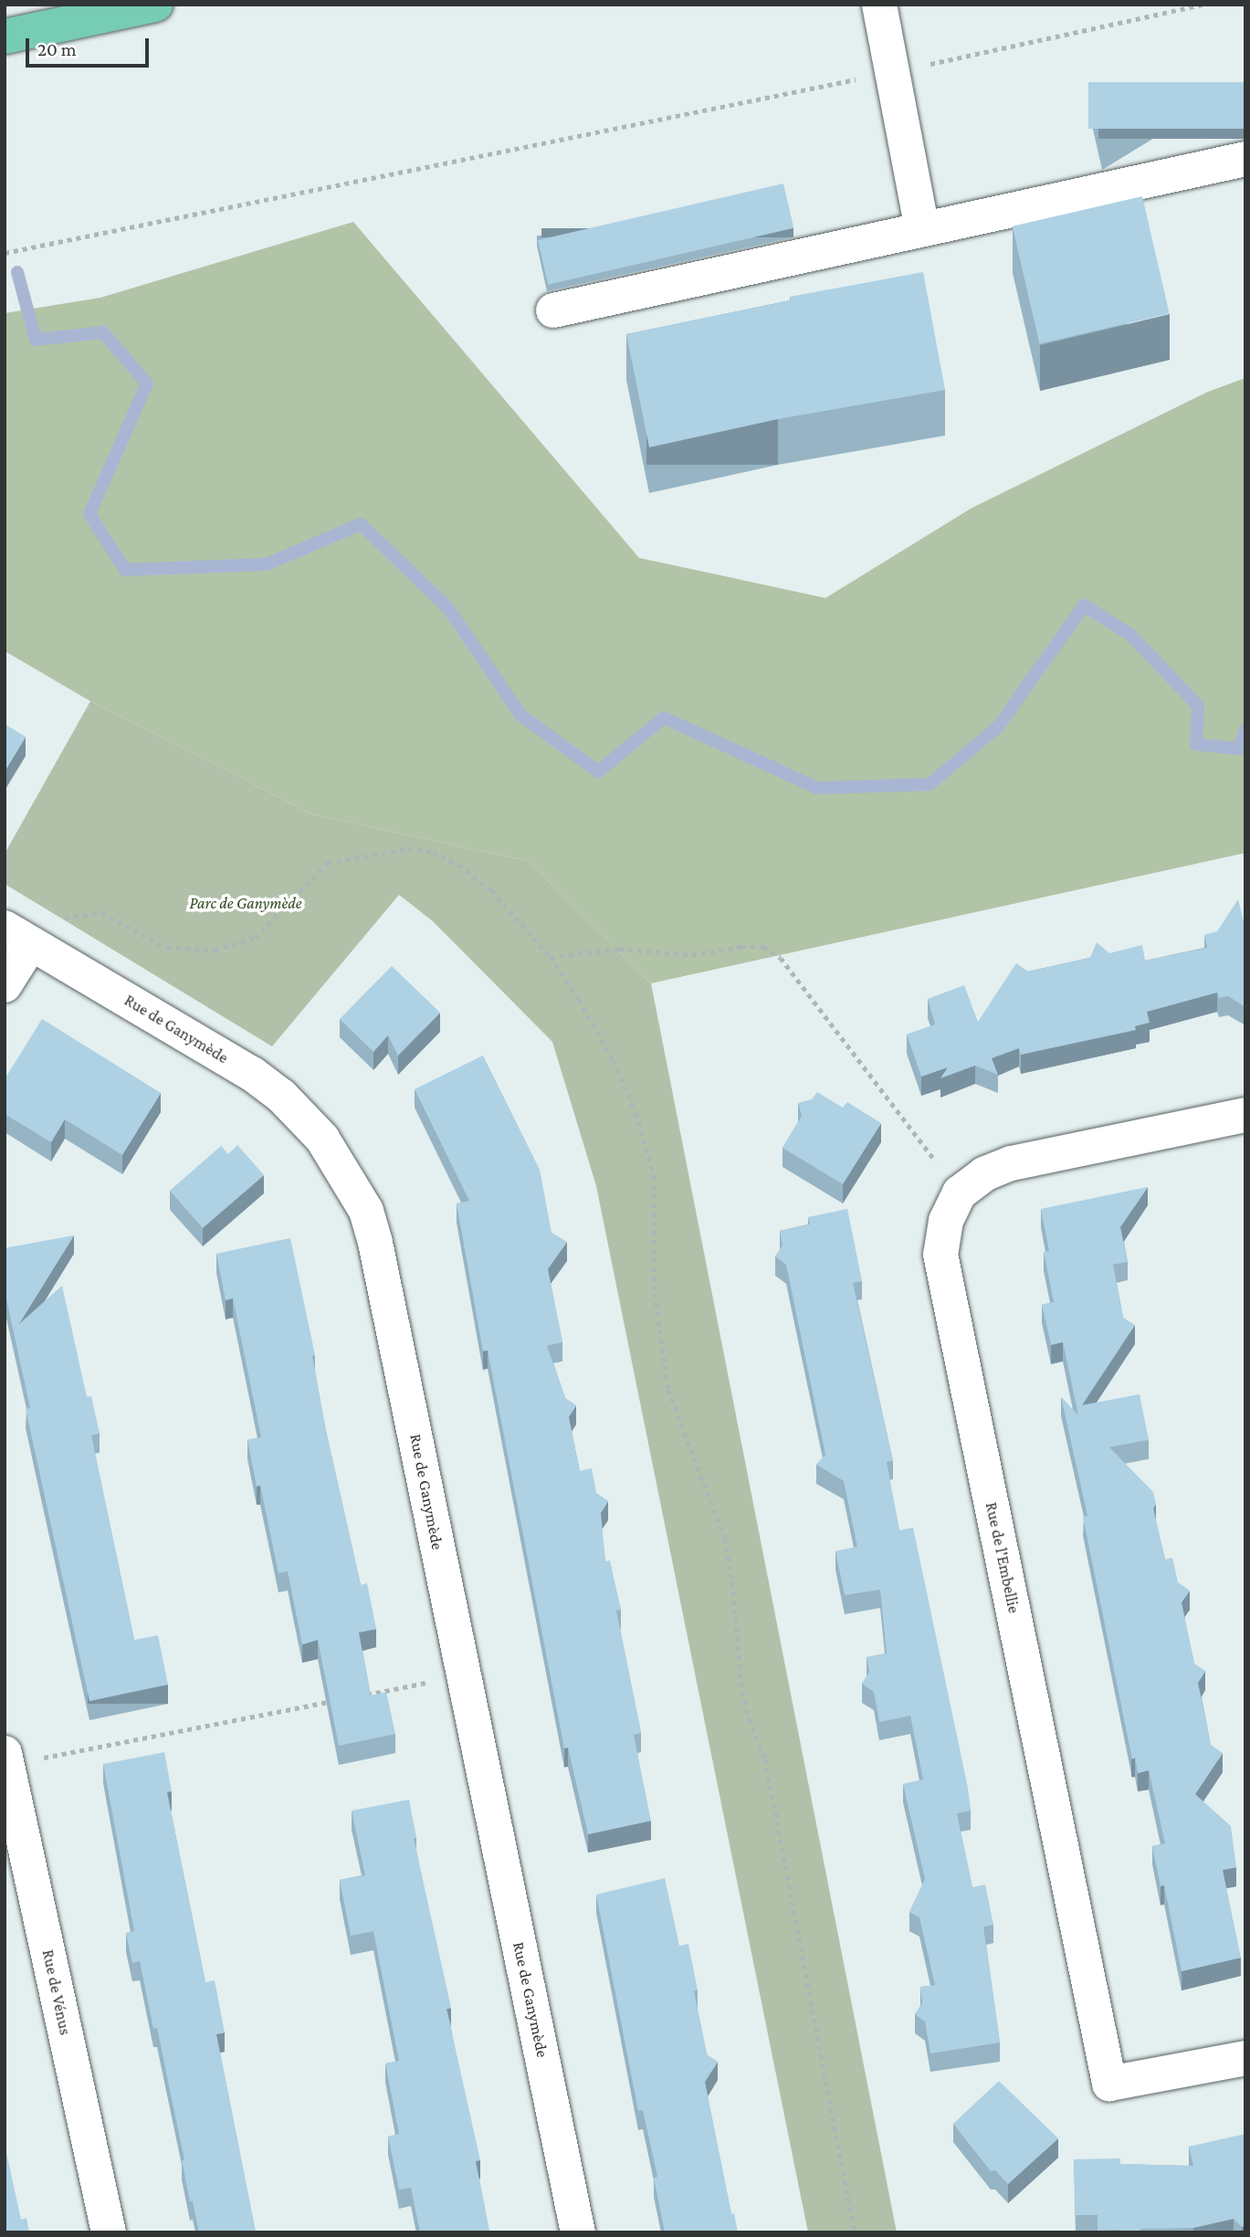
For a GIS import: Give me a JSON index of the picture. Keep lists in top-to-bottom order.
{
  "streets": {
    "street": ["Rue de Ganymède", "Rue de l'Embellie", "Rue de Vénus"]
  },
  "parks": ["Parc de Ganymède"],
  "scale_bar": "20 m"
}
